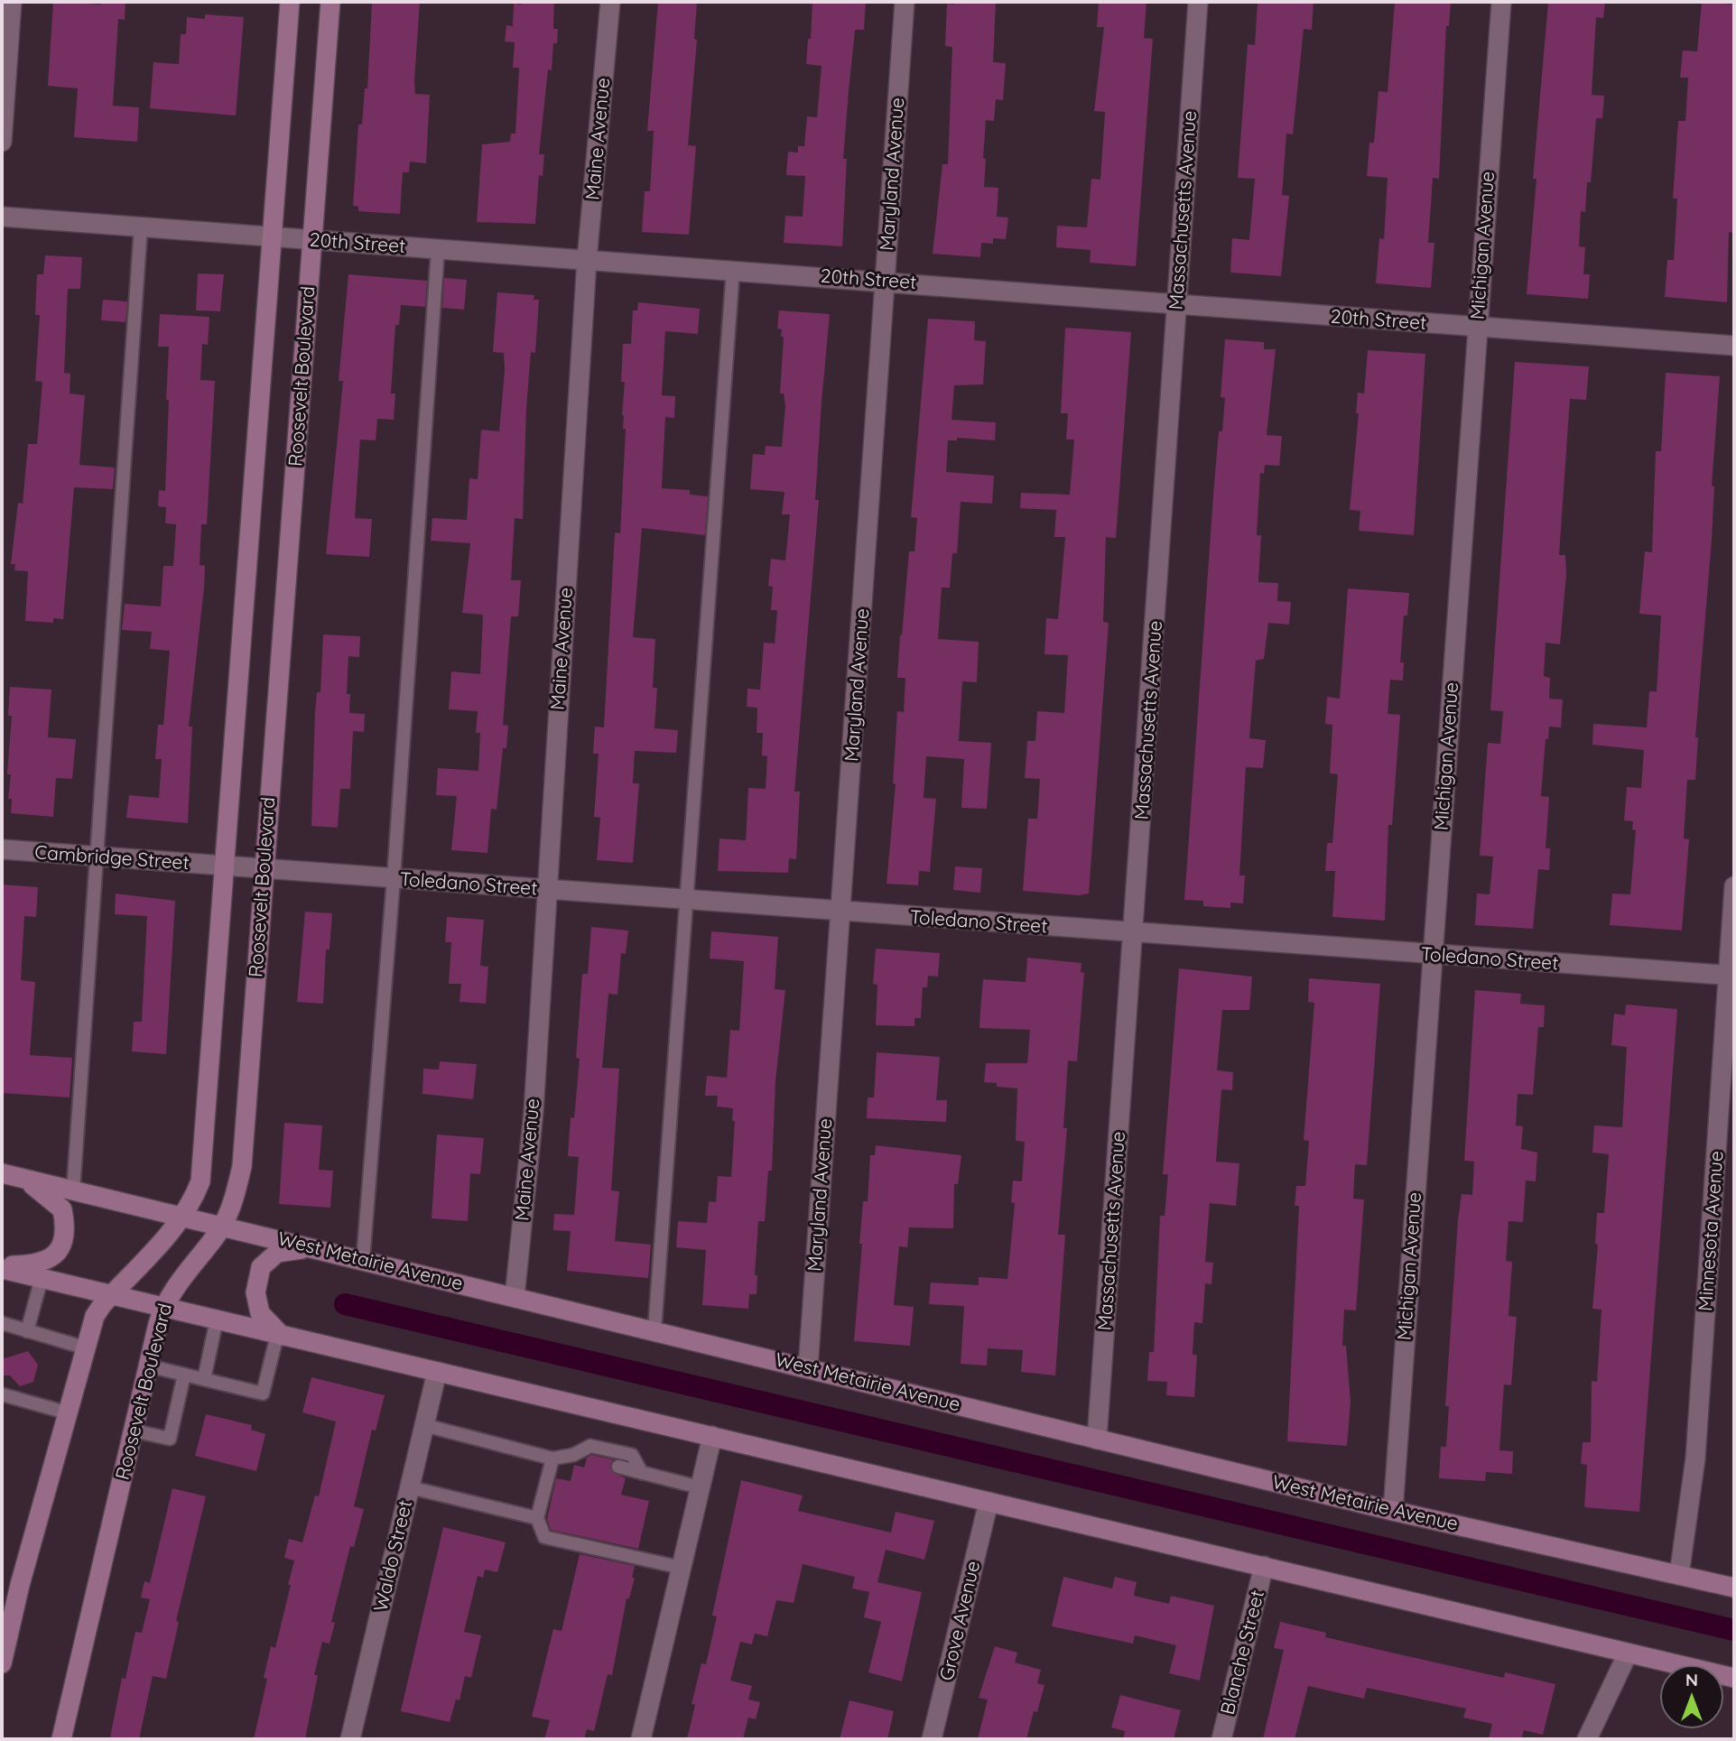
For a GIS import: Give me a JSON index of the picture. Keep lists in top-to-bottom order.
{
  "streets": {
    "main road": ["Roosevelt Boulevard", "West Metairie Avenue"],
    "street": [
      "Maine Avenue",
      "Maryland Avenue",
      "Massachusetts Avenue",
      "20th Street",
      "Michigan Avenue",
      "Cambridge Street",
      "Toledano Street",
      "Minnesota Avenue",
      "Waldo Street",
      "Grove Avenue",
      "Blanche Street"
    ]
  },
  "crossings": [
    ["Maine Avenue", "20th Street"],
    ["Maine Avenue", "Toledano Street"],
    ["Maine Avenue", "West Metairie Avenue"],
    ["Maryland Avenue", "20th Street"],
    ["Maryland Avenue", "Toledano Street"],
    ["Maryland Avenue", "West Metairie Avenue"],
    ["Massachusetts Avenue", "20th Street"],
    ["Massachusetts Avenue", "Toledano Street"],
    ["Massachusetts Avenue", "West Metairie Avenue"],
    ["20th Street", "Michigan Avenue"],
    ["20th Street", "Roosevelt Boulevard"],
    ["Michigan Avenue", "Toledano Street"],
    ["Michigan Avenue", "West Metairie Avenue"],
    ["Roosevelt Boulevard", "Toledano Street"],
    ["Roosevelt Boulevard", "West Metairie Avenue"],
    ["Cambridge Street", "Toledano Street"],
    ["Toledano Street", "Minnesota Avenue"],
    ["Minnesota Avenue", "West Metairie Avenue"]
  ],
  "north": "top"
}
